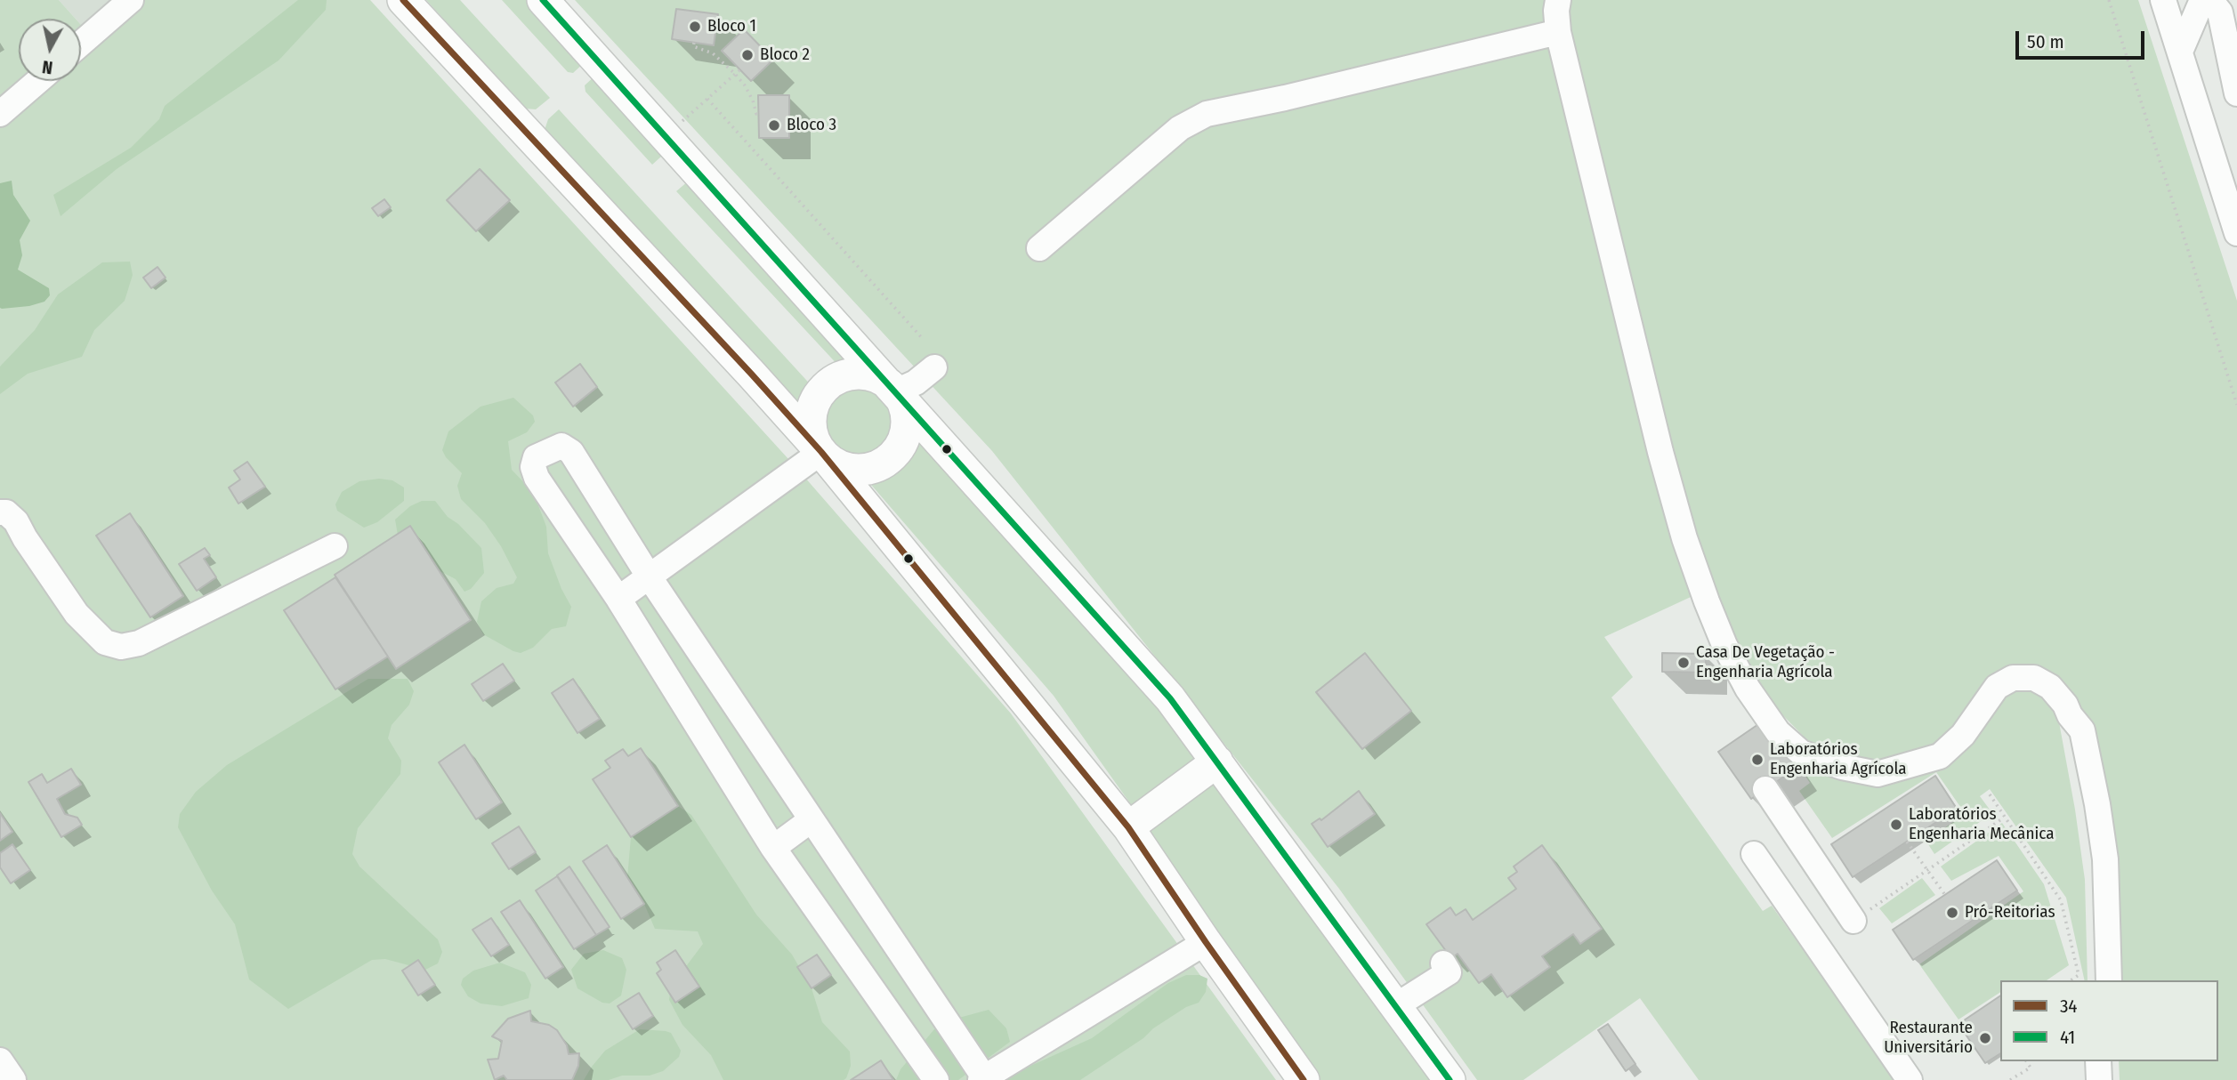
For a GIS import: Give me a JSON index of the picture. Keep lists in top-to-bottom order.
{
  "places": [
    "Bloco 1",
    "Bloco 2",
    "Bloco 3",
    "Casa De Vegetação - Engenharia Agrícola",
    "Laboratórios Engenharia Agrícola",
    "Laboratórios Engenharia Mecânica",
    "Pró-Reitorias",
    "Restaurante Universitário"
  ],
  "lines": ["transit line 34", "transit line 41"],
  "legend": ["34", "41"],
  "scale_bar": "50 m",
  "north": "bottom"
}
